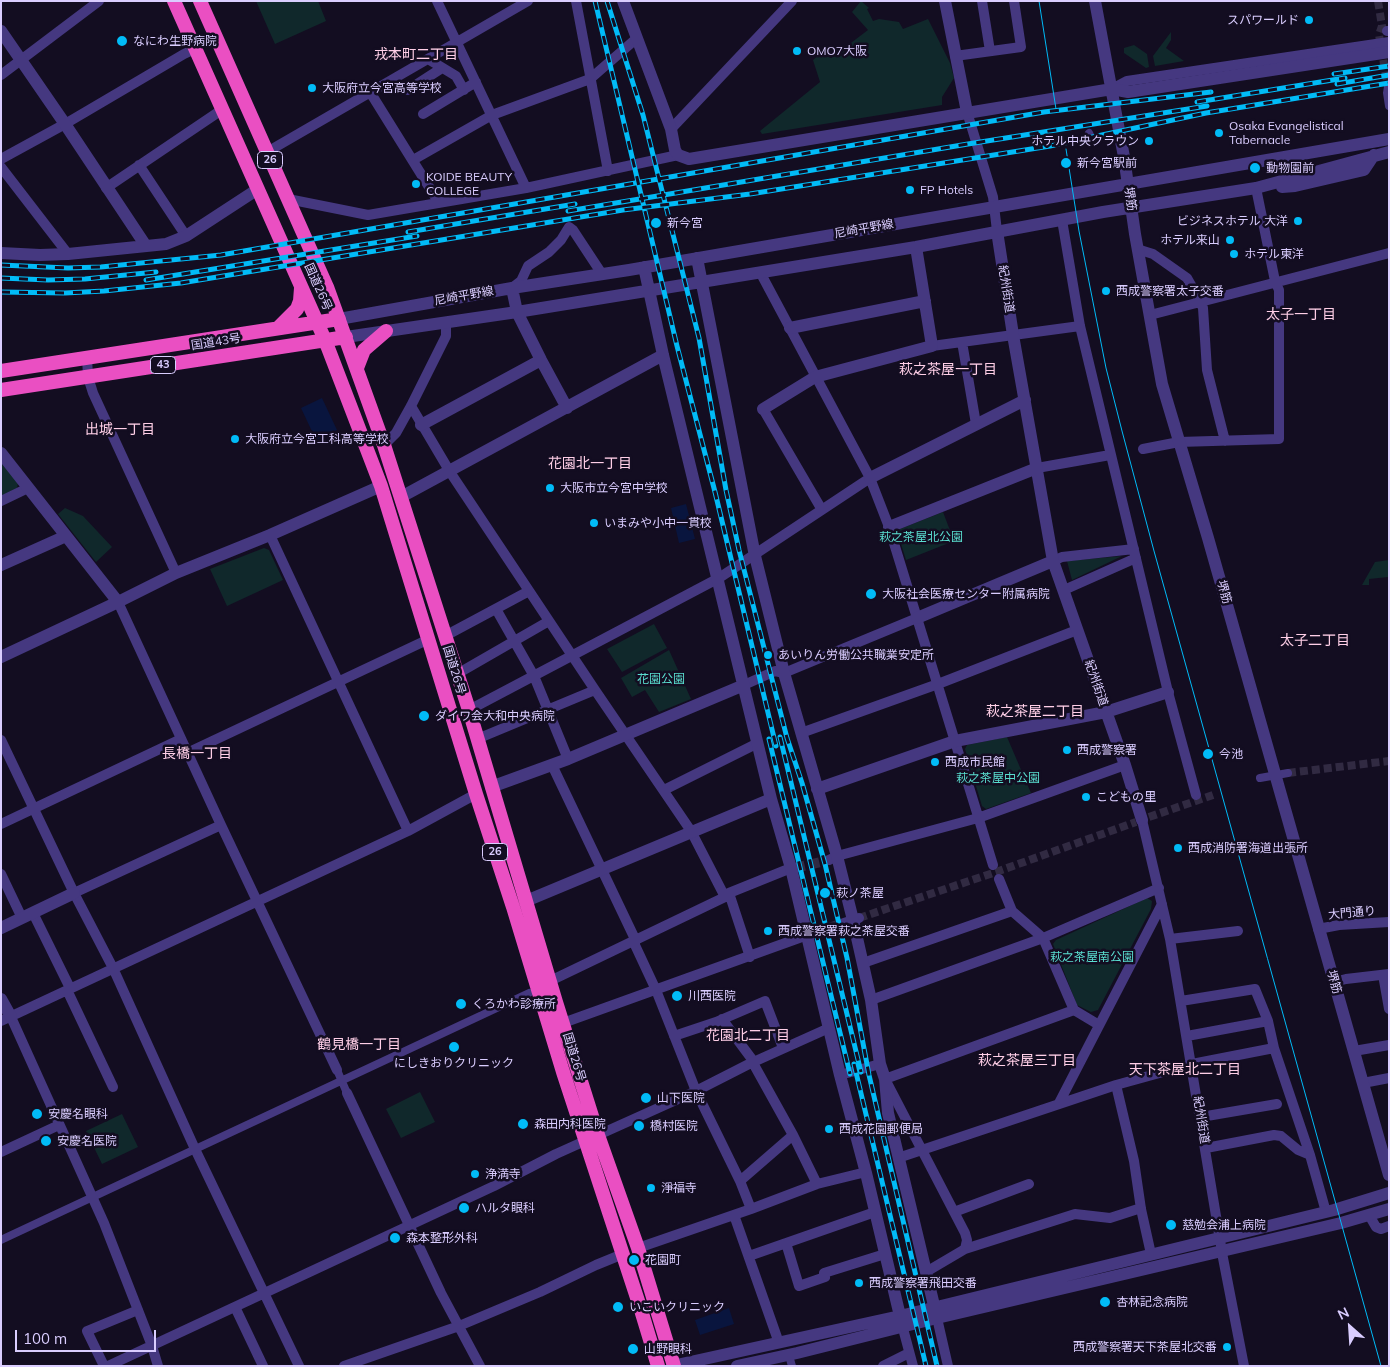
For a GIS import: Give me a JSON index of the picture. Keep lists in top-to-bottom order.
{
  "streets": {
    "highway": [
      "26",
      "国道26号",
      "国道43号",
      "43"
    ],
    "street": [
      "堺筋",
      "尼崎平野線",
      "紀州街道",
      "大門通り"
    ]
  },
  "crossings": [
    ["堺筋", "尼崎平野線"],
    ["堺筋", "大門通り"],
    ["尼崎平野線", "国道26号"],
    ["尼崎平野線", "紀州街道"],
    ["尼崎平野線", "国道43号"],
    ["国道26号", "国道43号"]
  ],
  "districts": [
    "戎本町二丁目",
    "太子一丁目",
    "萩之茶屋一丁目",
    "出城一丁目",
    "花園北一丁目",
    "太子二丁目",
    "萩之茶屋二丁目",
    "長橋一丁目",
    "花園北二丁目",
    "鶴見橋一丁目",
    "萩之茶屋三丁目",
    "天下茶屋北二丁目"
  ],
  "parks": [
    "萩之茶屋北公園",
    "花園公園",
    "萩之茶屋中公園",
    "萩之茶屋南公園"
  ],
  "places": [
    "スパワールド",
    "なにわ生野病院",
    "OMO7大阪",
    "大阪府立今宮高等学校",
    "Osaka Evangelistical Tabernacle",
    "ホテル中央クラウン",
    "新今宮駅前",
    "動物園前",
    "KOIDE BEAUTY COLLEGE",
    "FP Hotels",
    "ビジネスホテル 大洋",
    "新今宮",
    "ホテル来山",
    "ホテル東洋",
    "西成警察署太子交番",
    "大阪府立今宮工科高等学校",
    "大阪市立今宮中学校",
    "いまみや小中一貫校",
    "大阪社会医療センター附属病院",
    "あいりん労働公共職業安定所",
    "ダイワ会大和中央病院",
    "西成警察署",
    "今池",
    "西成市民館",
    "こどもの里",
    "西成消防署海道出張所",
    "萩ノ茶屋",
    "西成警察署萩之茶屋交番",
    "川西医院",
    "くろかわ診療所",
    "にしきおりクリニック",
    "山下医院",
    "安慶名眼科",
    "森田内科医院",
    "橋村医院",
    "西成花園郵便局",
    "安慶名医院",
    "浄満寺",
    "淨福寺",
    "ハルタ眼科",
    "慈勉会浦上病院",
    "森本整形外科",
    "花園町",
    "西成警察署飛田交番",
    "杏林記念病院",
    "いこいクリニック",
    "西成警察署天下茶屋北交番",
    "山野眼科"
  ],
  "scale_bar": "100 m",
  "north": "top left"
}
